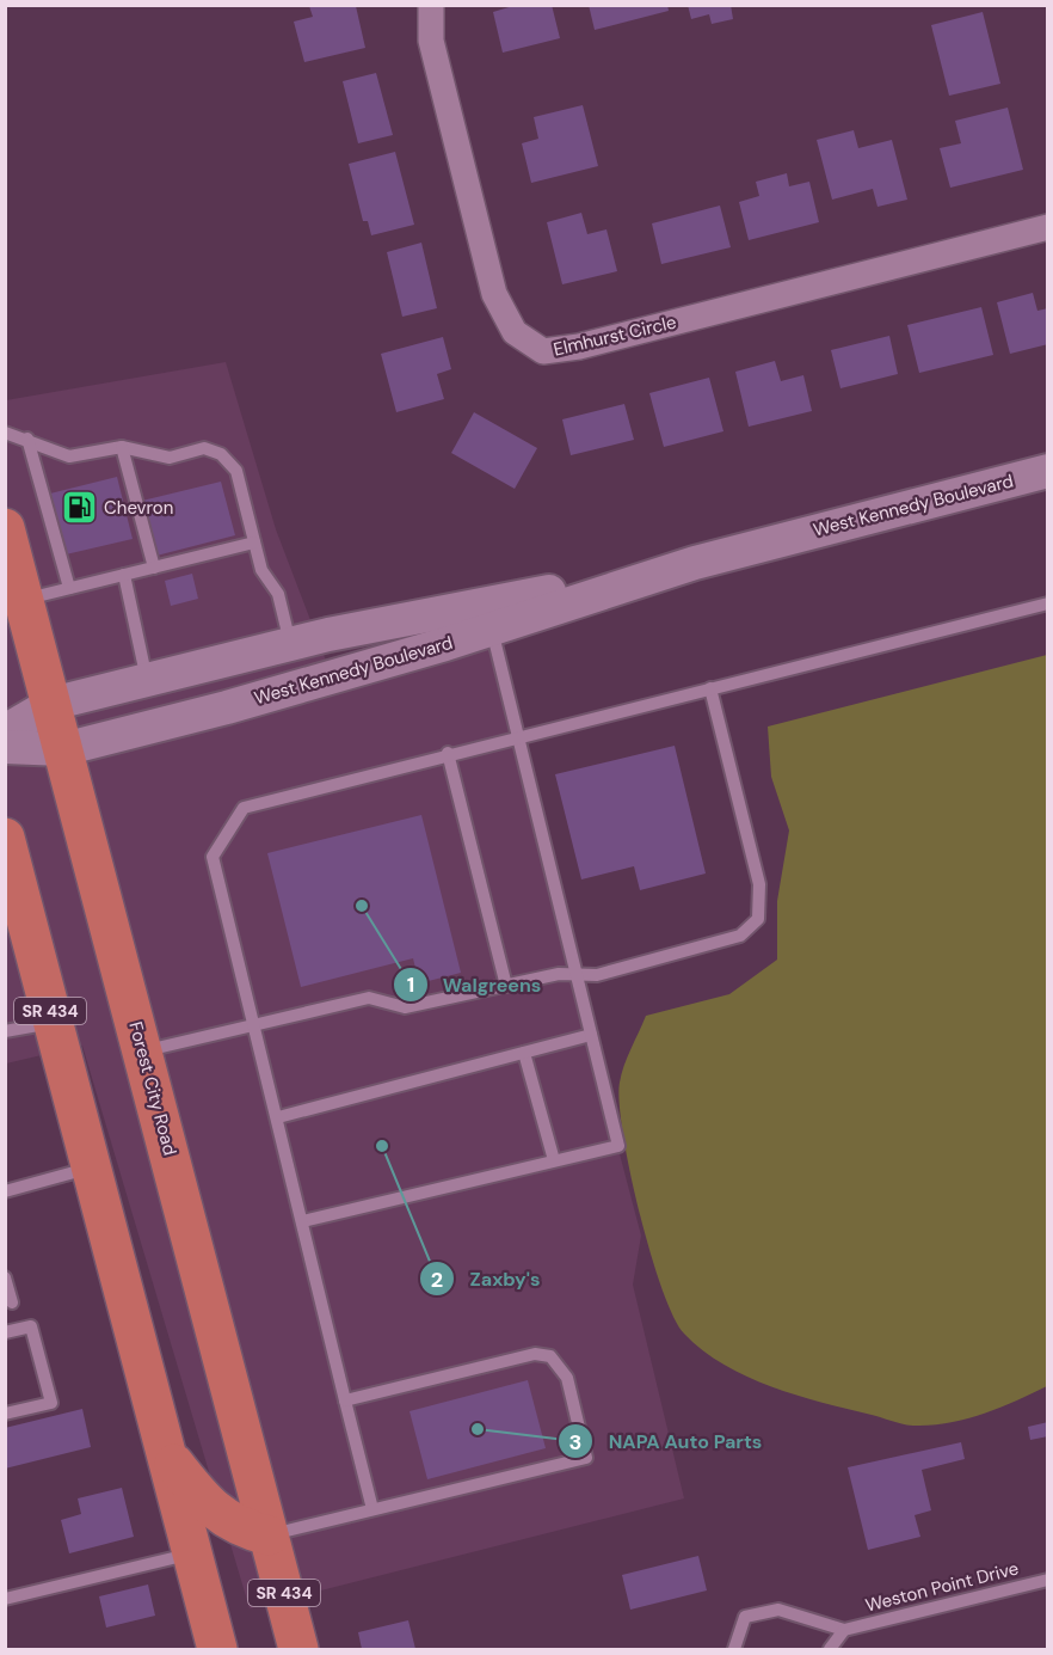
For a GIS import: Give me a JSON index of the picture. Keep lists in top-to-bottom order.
{
  "streets": {
    "main road": ["West Kennedy Boulevard", "SR 434", "Forest City Road"],
    "street": ["Elmhurst Circle"],
    "lane": ["Weston Point Drive"]
  },
  "crossings": [
    ["West Kennedy Boulevard", "Forest City Road"]
  ],
  "places": {
    "fuel station": ["Chevron"],
    "other": ["Walgreens", "Zaxby's", "NAPA Auto Parts"]
  }
}
